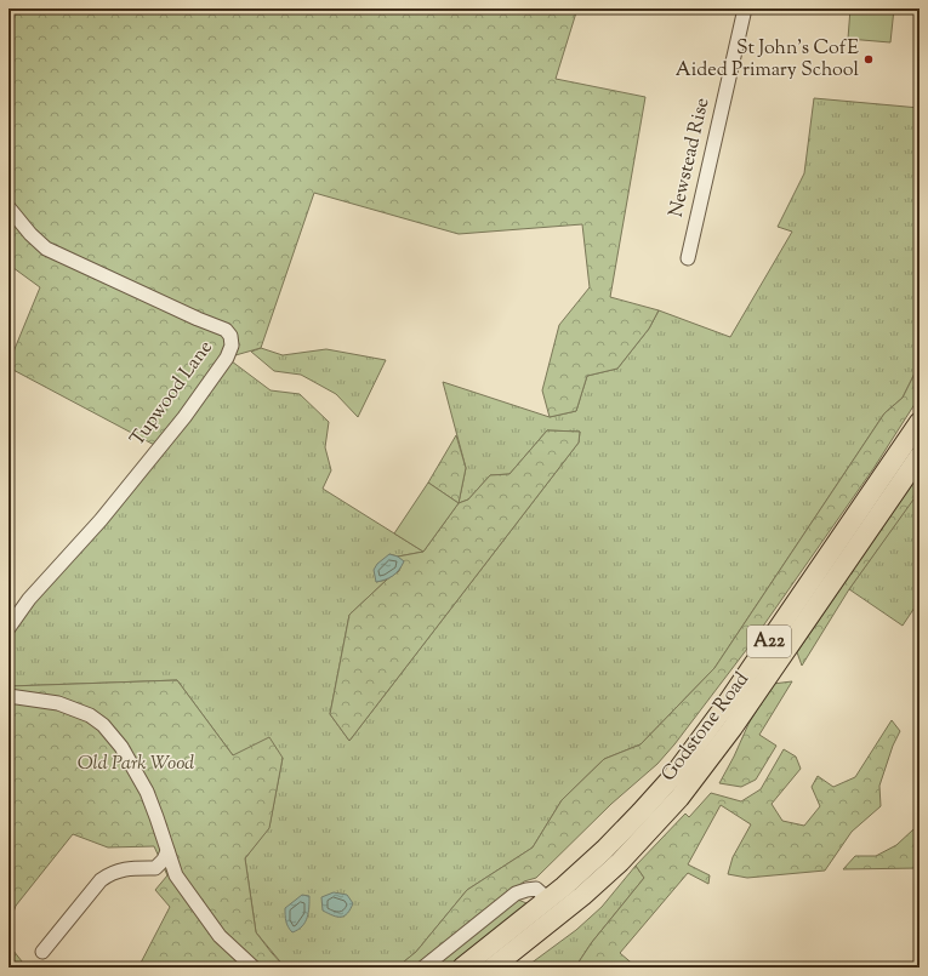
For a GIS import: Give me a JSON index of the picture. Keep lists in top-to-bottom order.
{
  "streets": {
    "highway": ["A22", "Godstone Road"],
    "street": ["Newstead Rise", "Tupwood Lane"]
  },
  "parks": ["Old Park Wood"],
  "places": ["St John's CofE Aided Primary School"]
}
